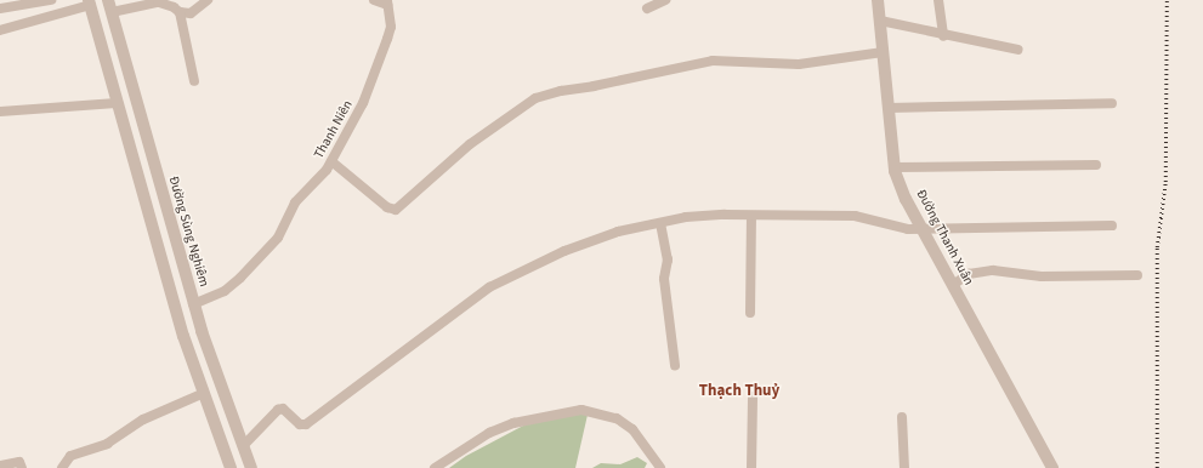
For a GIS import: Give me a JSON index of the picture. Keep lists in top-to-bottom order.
{
  "streets": {
    "street": ["Thanh Niên", "Đường Sùng Nghiêm", "Đường Thanh Xuân"]
  },
  "crossings": [
    ["Thanh Niên", "Đường Sùng Nghiêm"]
  ],
  "districts": ["Thạch Thuỷ"]
}
